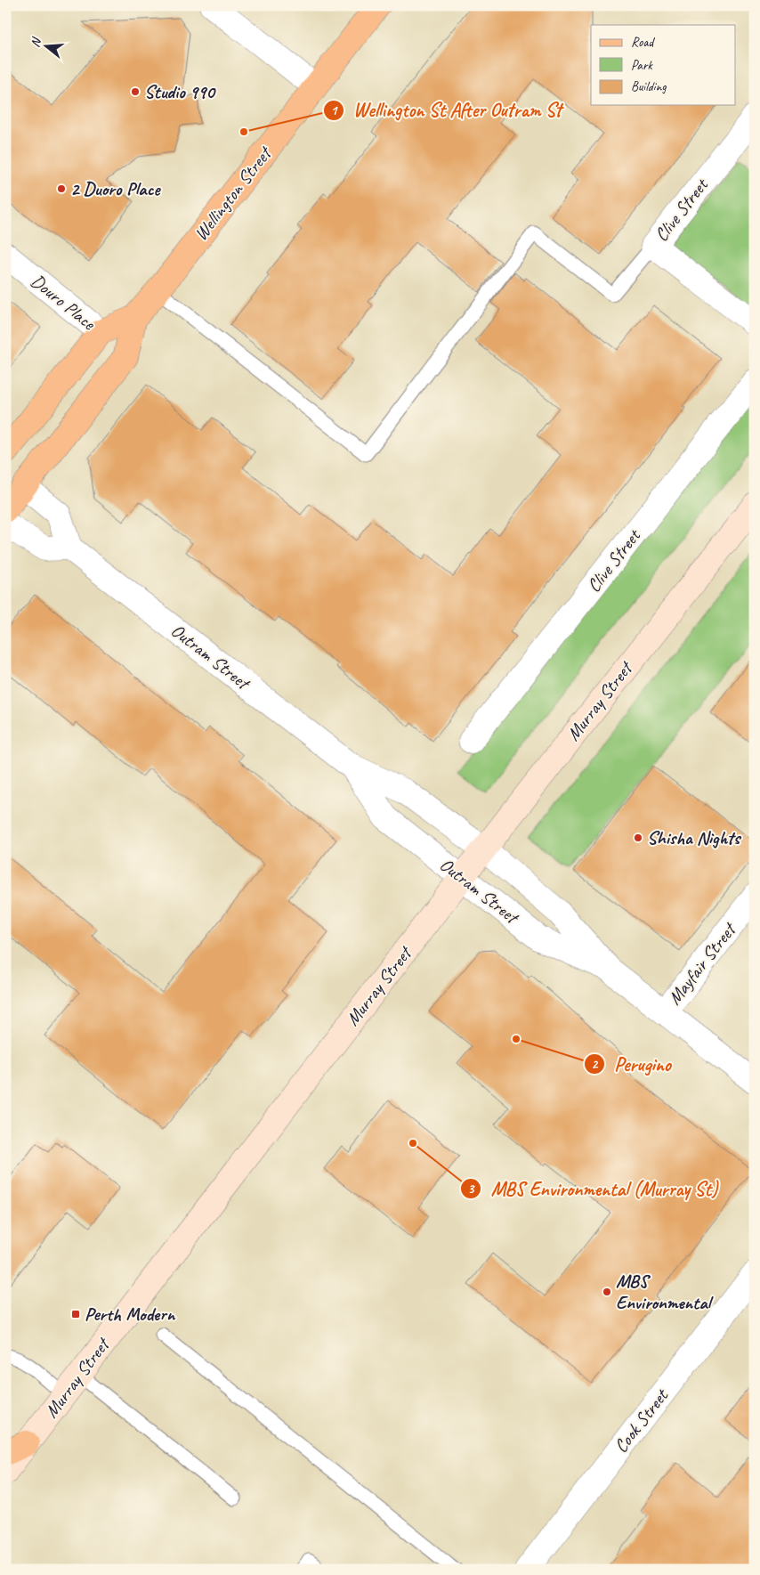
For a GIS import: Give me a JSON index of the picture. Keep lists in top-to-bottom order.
{
  "streets": {
    "main road": ["Wellington Street", "Murray Street"],
    "street": [
      "Clive Street",
      "Douro Place",
      "Outram Street",
      "Mayfair Street",
      "Cook Street"
    ]
  },
  "crossings": [
    ["Wellington Street", "Douro Place"],
    ["Outram Street", "Murray Street"],
    ["Outram Street", "Mayfair Street"]
  ],
  "places": {
    "other": [
      "Studio 990",
      "Wellington St After Outram St",
      "2 Duoro Place",
      "Shisha Nights",
      "Perugino",
      "MBS Environmental (Murray St)",
      "MBS Environmental"
    ],
    "transit": ["Perth Modern"]
  },
  "legend": ["Road", "Park", "Building"],
  "north": "left"
}
